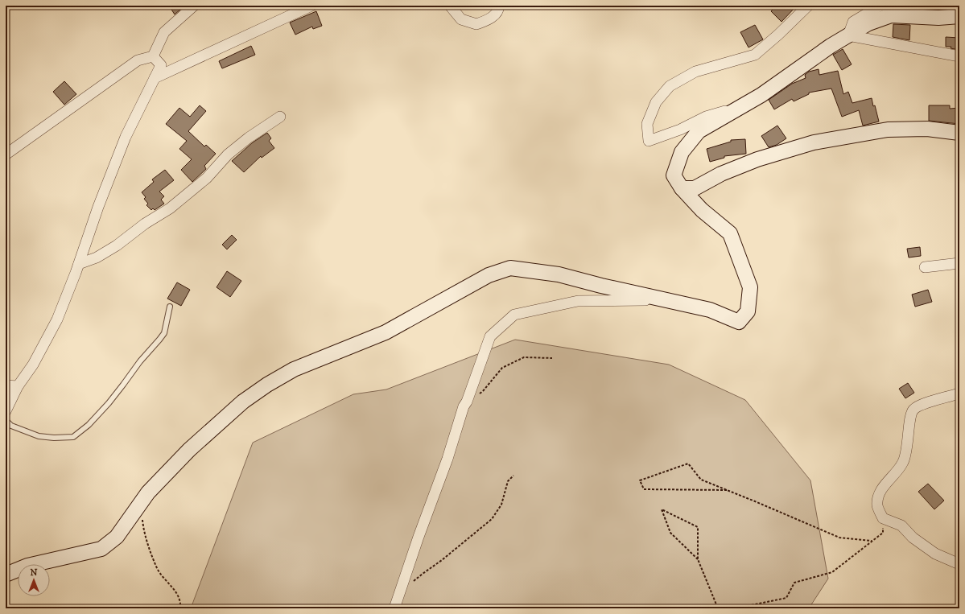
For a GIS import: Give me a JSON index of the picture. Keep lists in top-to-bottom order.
{
  "north": "top"
}
